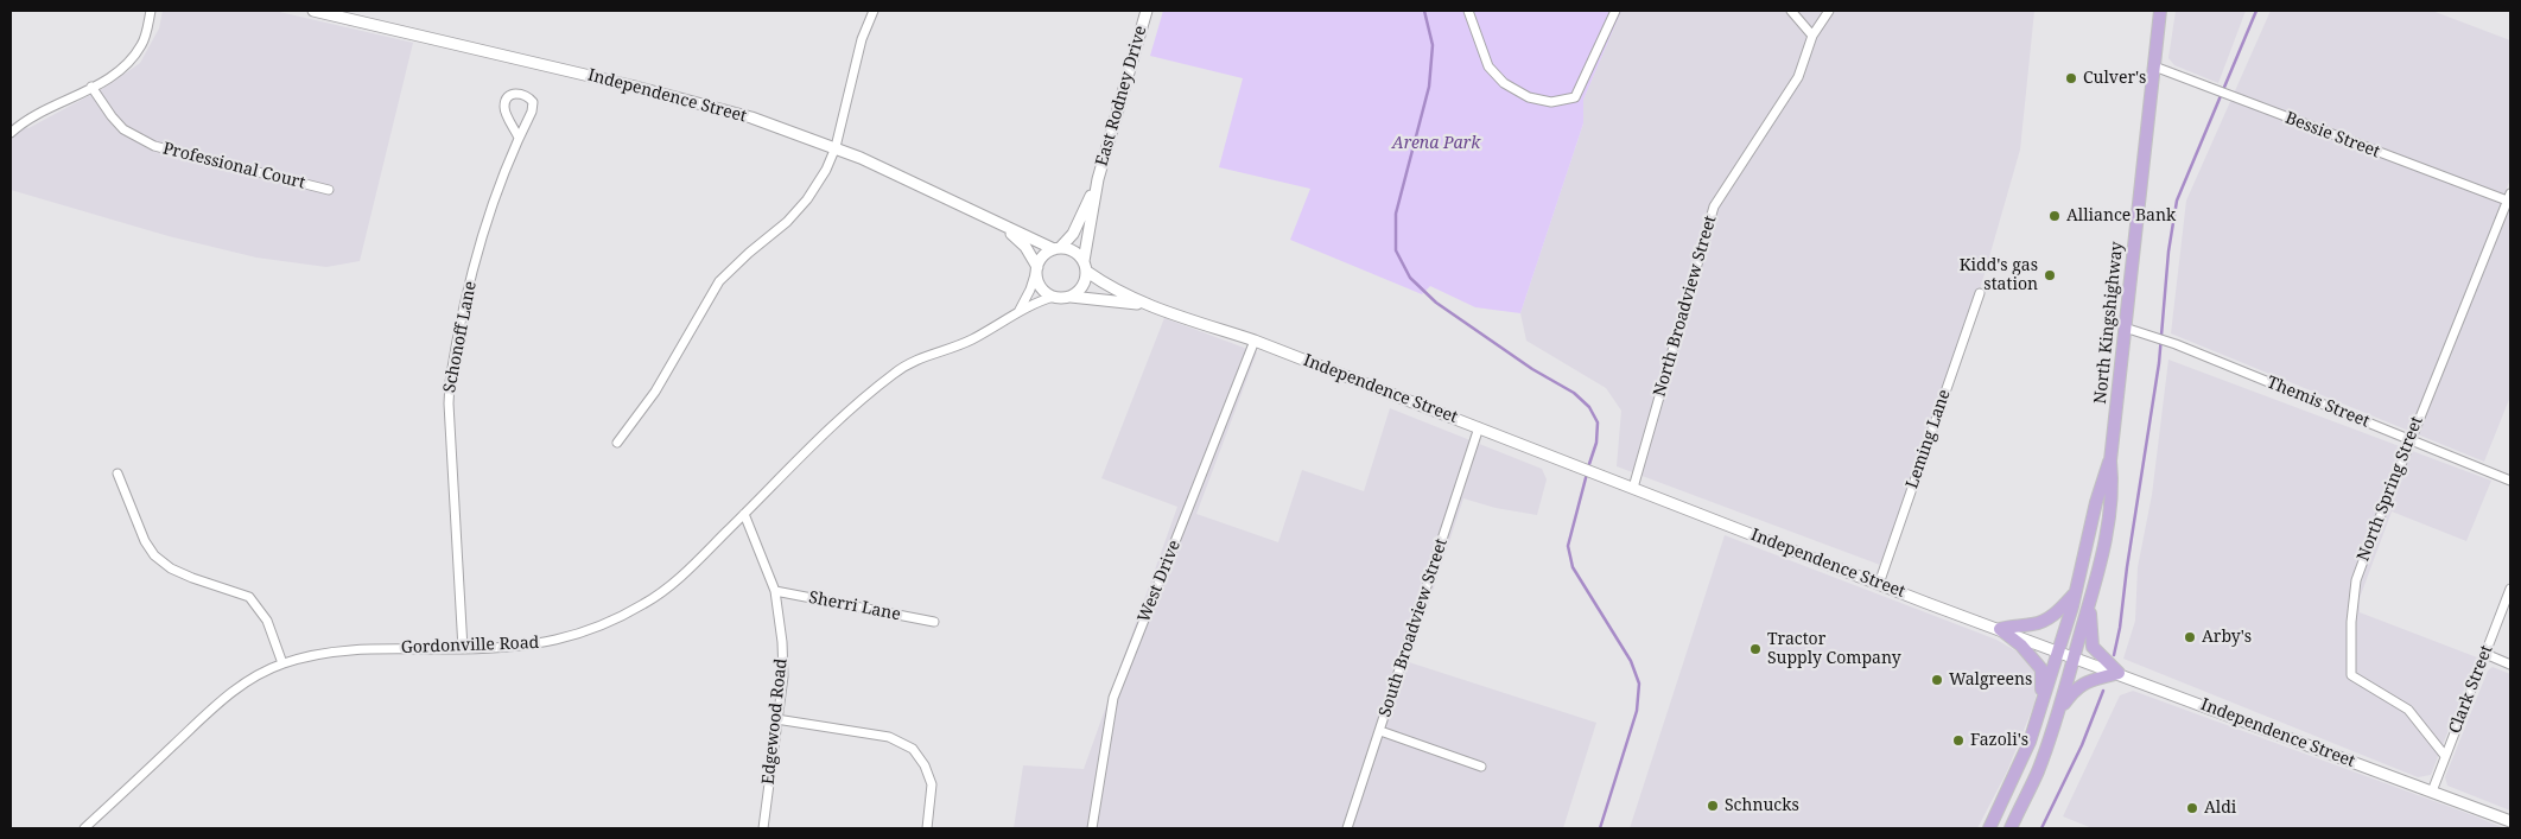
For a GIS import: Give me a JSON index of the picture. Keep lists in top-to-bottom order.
{
  "streets": {
    "main road": ["North Kingshighway"],
    "street": [
      "Independence Street",
      "East Rodney Drive",
      "Bessie Street",
      "Professional Court",
      "North Broadview Street",
      "Schonoff Lane",
      "Themis Street",
      "Leming Lane",
      "North Spring Street",
      "West Drive",
      "Sherri Lane",
      "South Broadview Street",
      "Gordonville Road",
      "Clark Street",
      "Edgewood Road"
    ]
  },
  "crossings": [
    ["Independence Street", "East Rodney Drive"],
    ["Independence Street", "North Broadview Street"],
    ["Independence Street", "North Kingshighway"],
    ["Independence Street", "Leming Lane"],
    ["Independence Street", "West Drive"],
    ["Independence Street", "South Broadview Street"],
    ["Independence Street", "Gordonville Road"],
    ["Independence Street", "Clark Street"],
    ["East Rodney Drive", "Gordonville Road"],
    ["Bessie Street", "North Kingshighway"],
    ["Bessie Street", "North Spring Street"],
    ["North Kingshighway", "Themis Street"],
    ["Schonoff Lane", "Gordonville Road"],
    ["Themis Street", "North Spring Street"],
    ["North Spring Street", "Clark Street"],
    ["Sherri Lane", "Edgewood Road"],
    ["Gordonville Road", "Edgewood Road"]
  ],
  "parks": ["Arena Park"],
  "places": [
    "Culver's",
    "Alliance Bank",
    "Kidd's gas station",
    "Arby's",
    "Tractor Supply Company",
    "Walgreens",
    "Fazoli's",
    "Schnucks",
    "Aldi"
  ]
}
